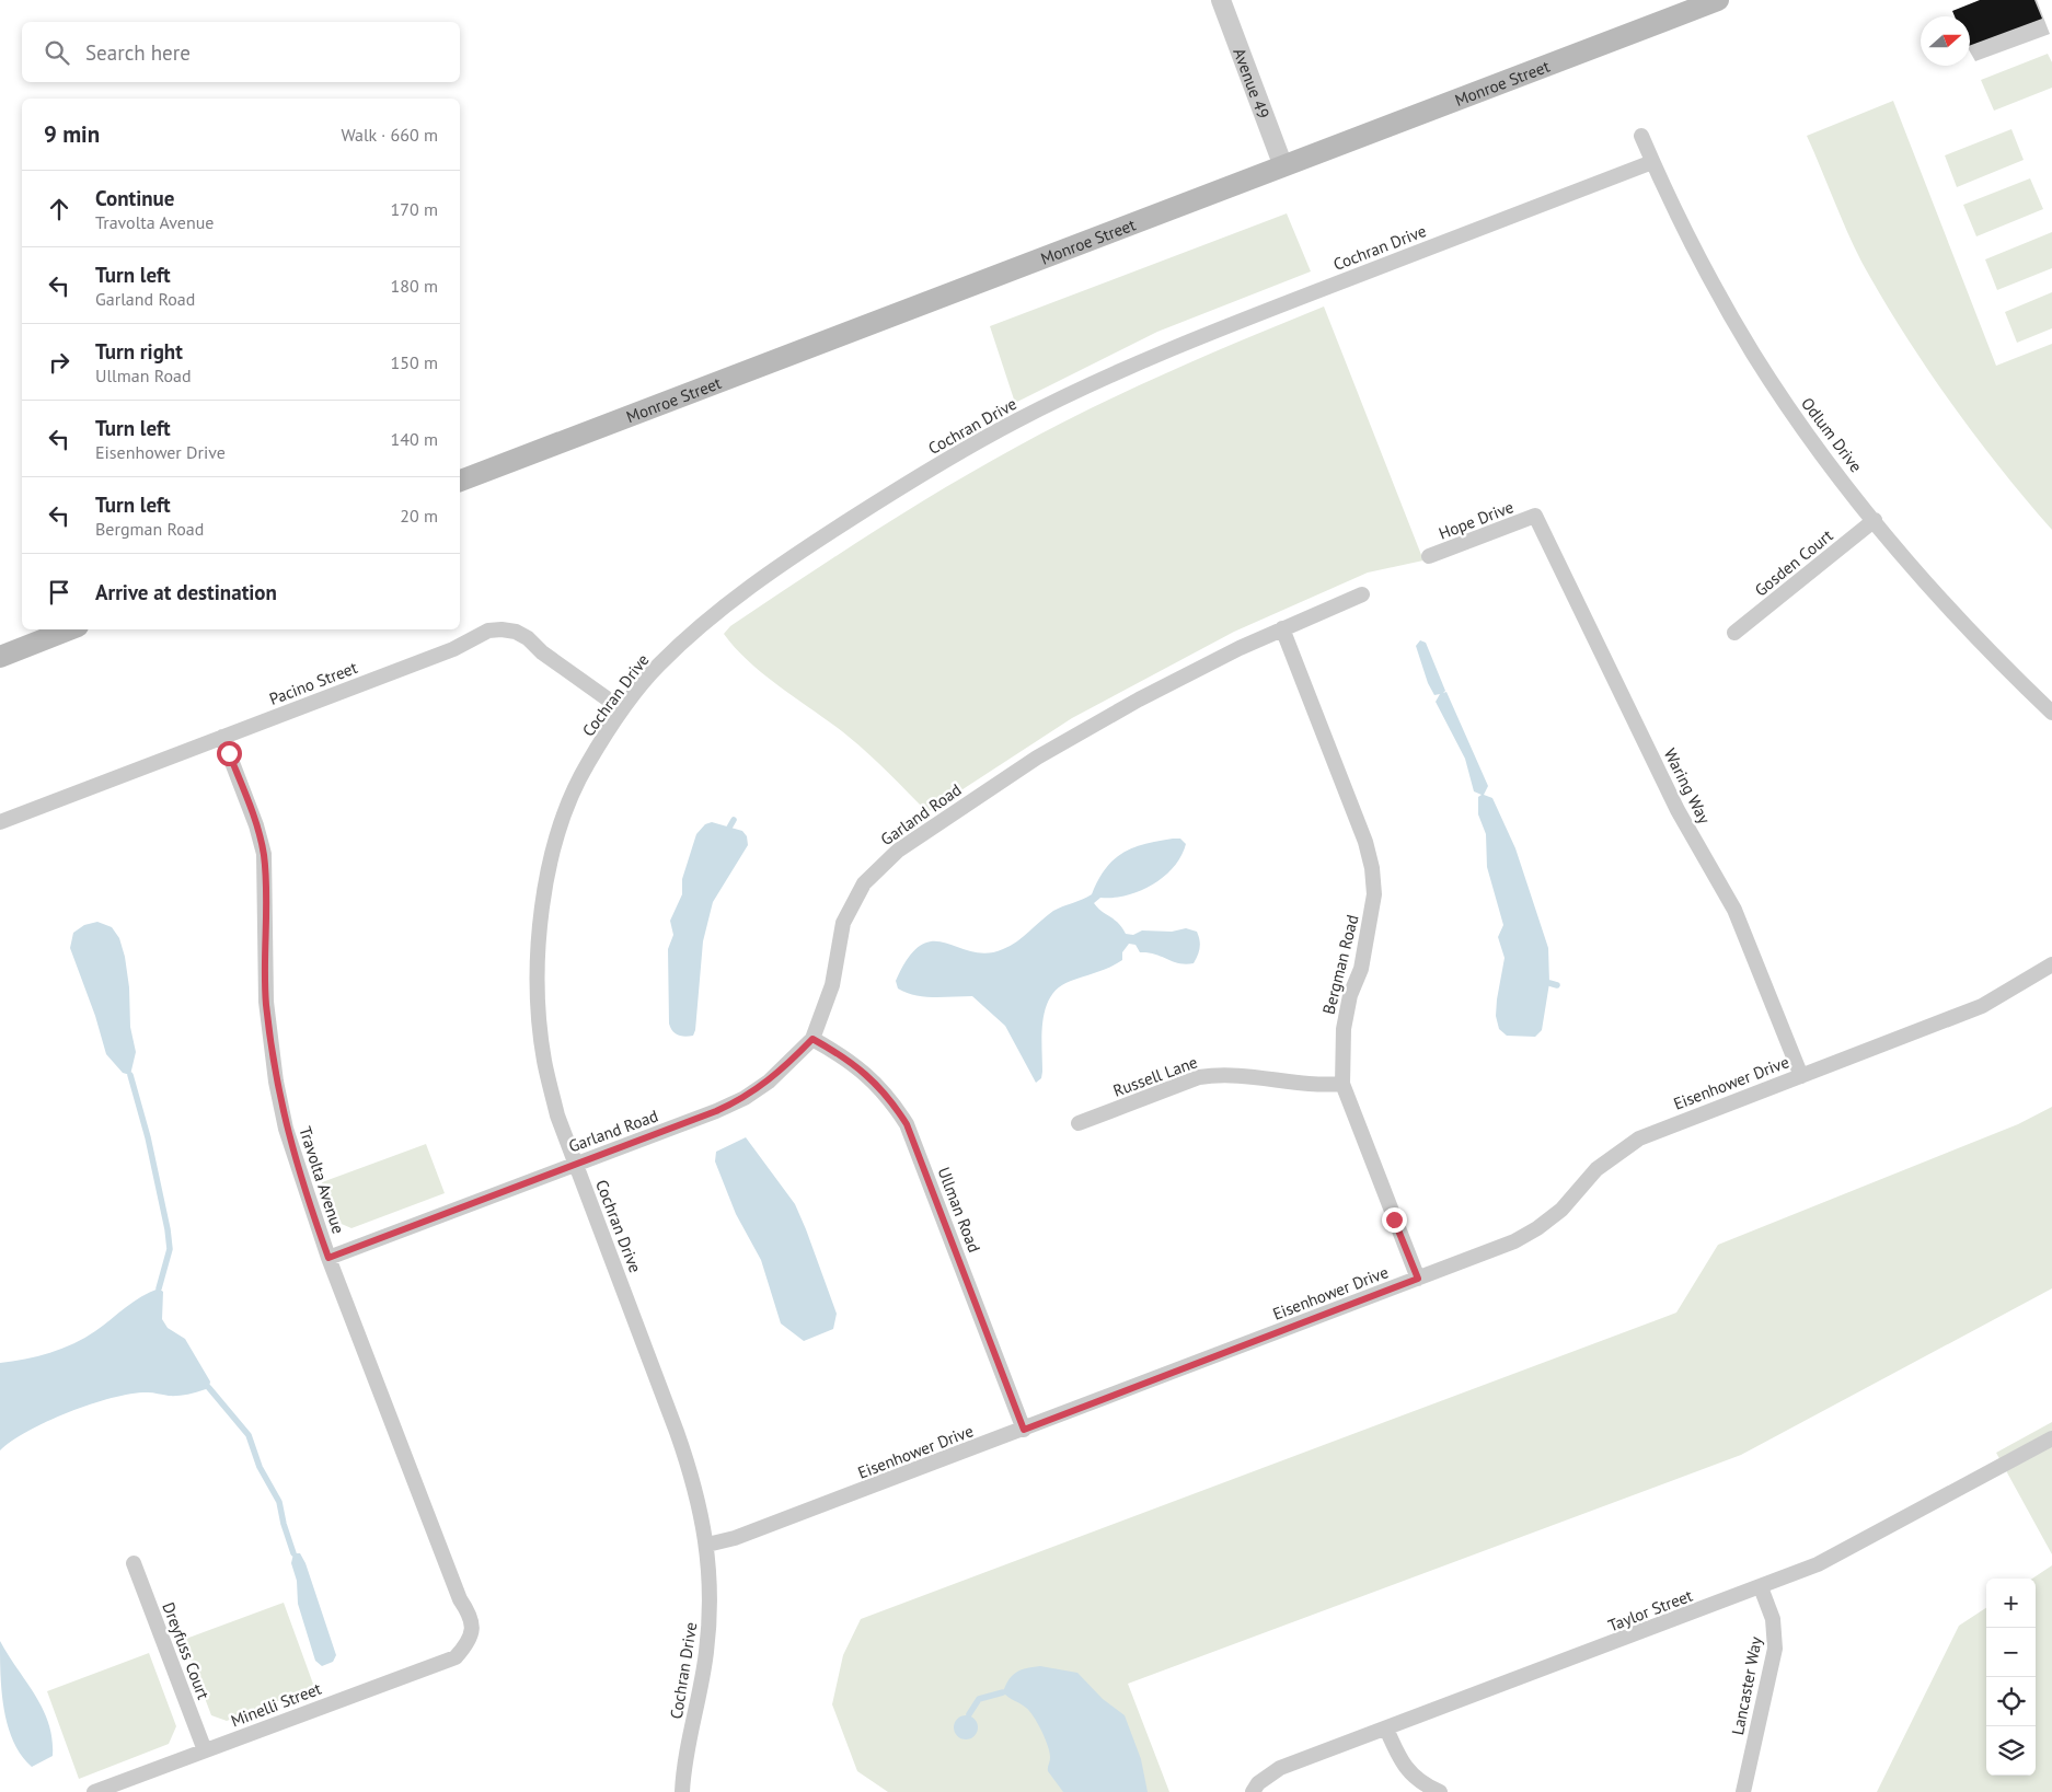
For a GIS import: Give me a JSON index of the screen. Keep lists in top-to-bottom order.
{
  "streets": {
    "main road": ["Monroe Street"],
    "street": [
      "Avenue 49",
      "Cochran Drive",
      "Odlum Drive",
      "Hope Drive",
      "Gosden Court",
      "Pacino Street",
      "Waring Way",
      "Garland Road",
      "Bergman Road",
      "Russell Lane",
      "Eisenhower Drive",
      "Travolta Avenue",
      "Ullman Road",
      "Taylor Street",
      "Dreyfuss Court",
      "Lancaster Way",
      "Minelli Street"
    ]
  },
  "crossings": [
    ["Avenue 49", "Monroe Street"],
    ["Cochran Drive", "Odlum Drive"],
    ["Cochran Drive", "Pacino Street"],
    ["Cochran Drive", "Garland Road"],
    ["Cochran Drive", "Eisenhower Drive"],
    ["Odlum Drive", "Gosden Court"],
    ["Hope Drive", "Waring Way"],
    ["Pacino Street", "Travolta Avenue"],
    ["Waring Way", "Eisenhower Drive"],
    ["Garland Road", "Bergman Road"],
    ["Garland Road", "Travolta Avenue"],
    ["Garland Road", "Ullman Road"],
    ["Bergman Road", "Russell Lane"],
    ["Bergman Road", "Eisenhower Drive"],
    ["Eisenhower Drive", "Ullman Road"],
    ["Travolta Avenue", "Minelli Street"],
    ["Taylor Street", "Lancaster Way"],
    ["Dreyfuss Court", "Minelli Street"]
  ],
  "north": "right",
  "page": {
    "search": "Search here",
    "heading": ["9 min", "Walk · 660 m"],
    "list": [
      ["Continue", "Travolta Avenue", "170 m"],
      ["Turn left", "Garland Road", "180 m"],
      ["Turn right", "Ullman Road", "150 m"],
      ["Turn left", "Eisenhower Drive", "140 m"],
      ["Turn left", "Bergman Road", "20 m"],
      "Arrive at destination"
    ],
    "map_buttons": ["+", "−"]
  }
}
